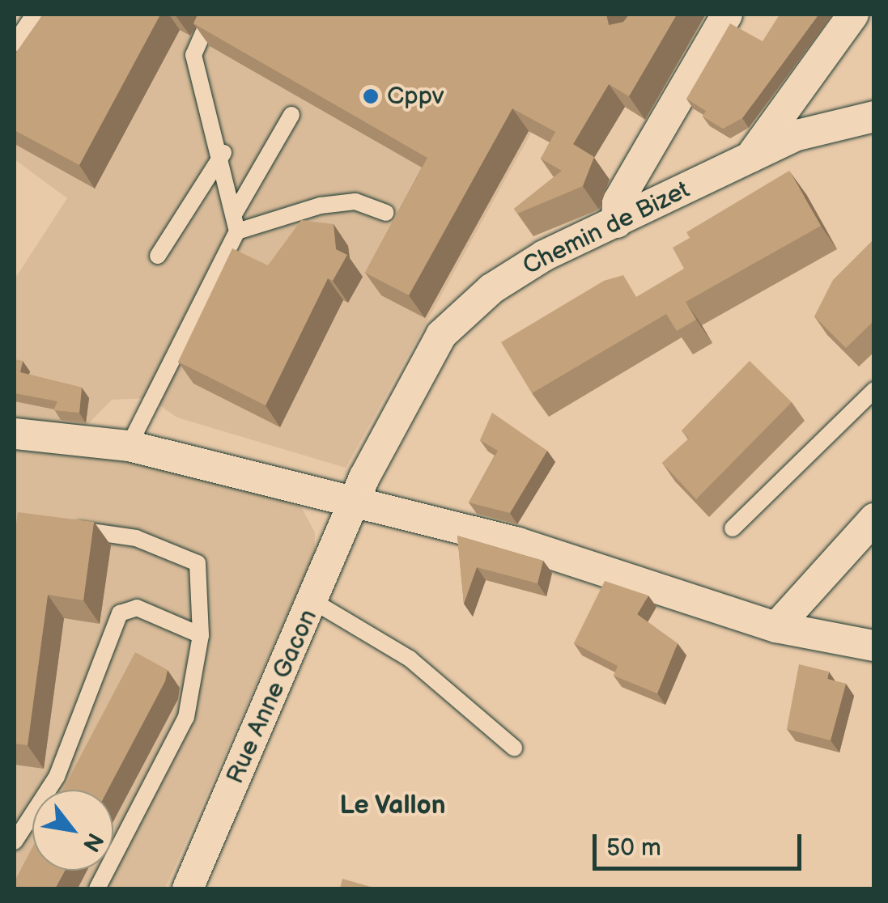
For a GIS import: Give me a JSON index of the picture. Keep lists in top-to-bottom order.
{
  "streets": {
    "street": ["Chemin de Bizet", "Rue Anne Gacon"]
  },
  "crossings": [
    ["Chemin de Bizet", "Rue Anne Gacon"]
  ],
  "districts": ["Le Vallon"],
  "places": ["Cppv"],
  "scale_bar": "50 m",
  "north": "bottom right"
}
